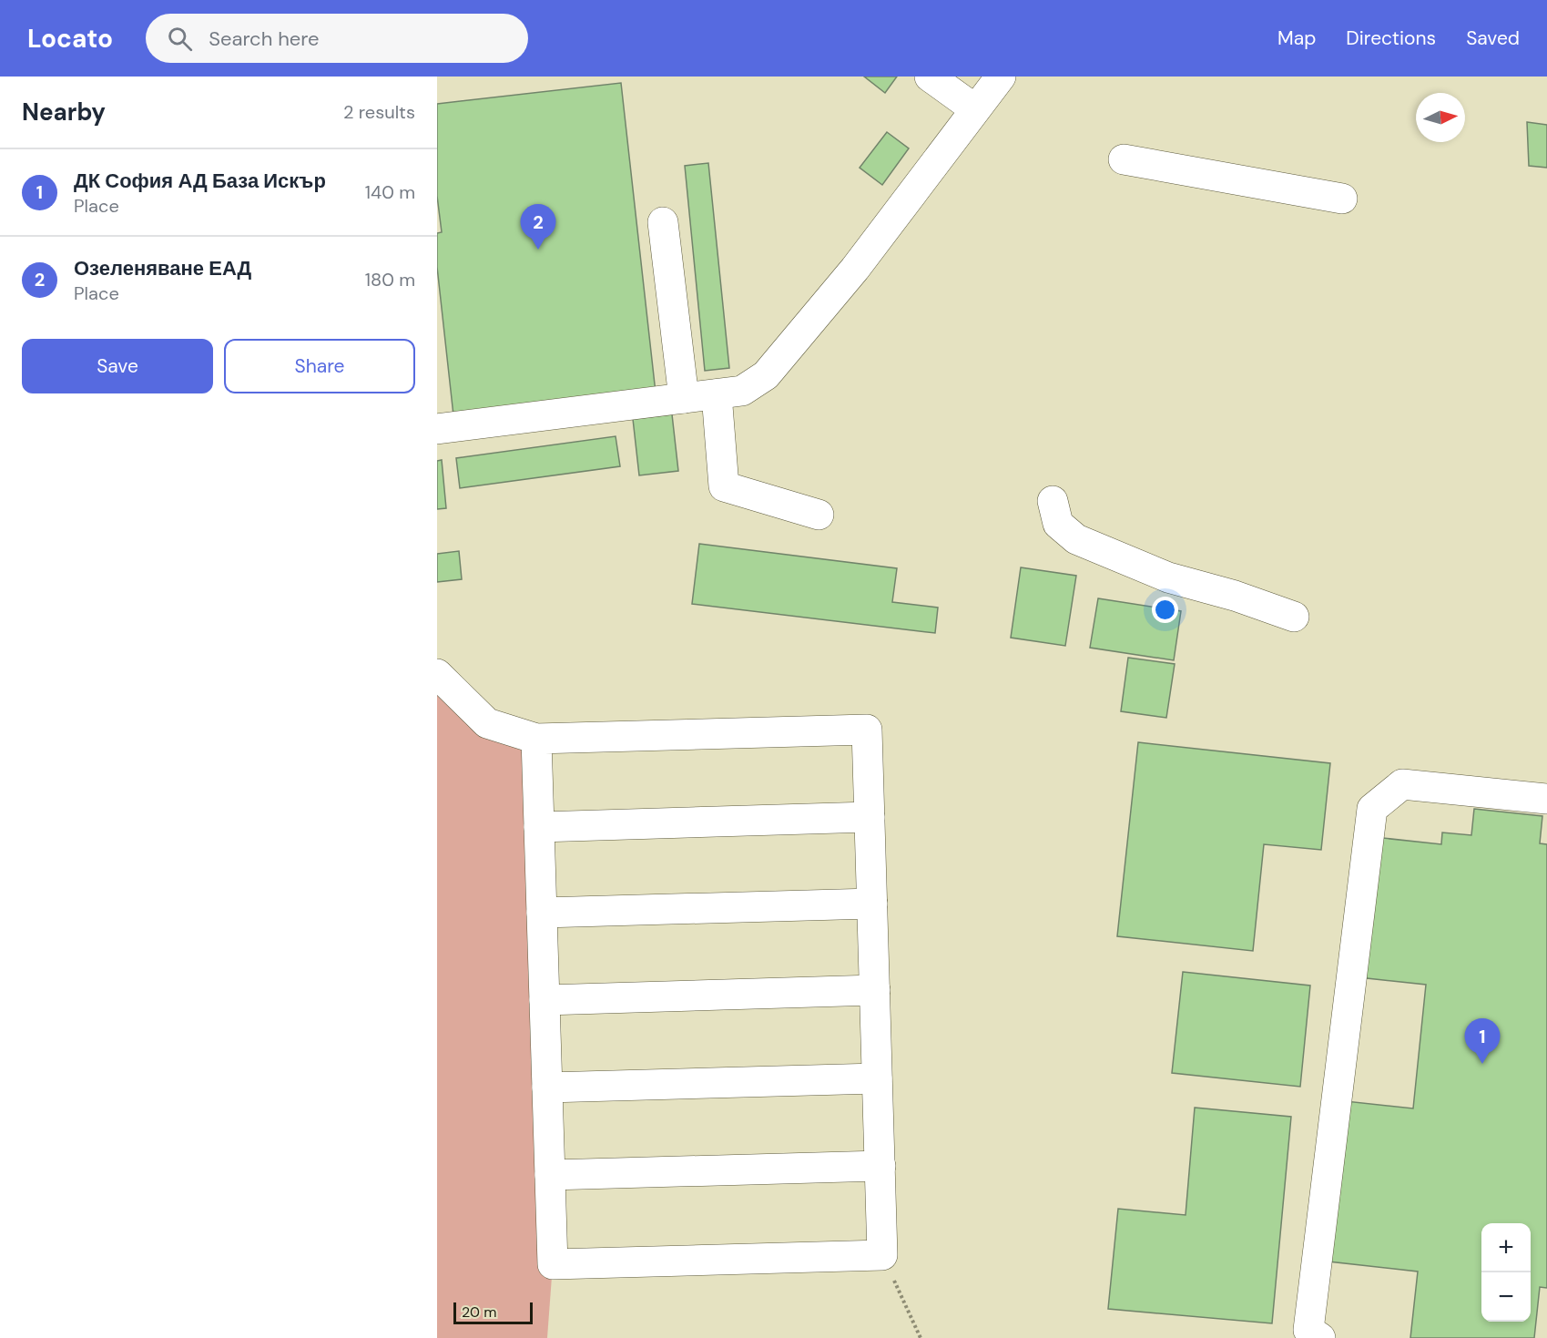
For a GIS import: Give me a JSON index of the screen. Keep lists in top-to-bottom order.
{
  "scale_bar": "20 m",
  "north": "right",
  "page": {
    "header": "Locato",
    "search": "Search here",
    "nav": ["Map", "Directions", "Saved"],
    "heading": ["Nearby", "2 results"],
    "list": [
      {
        "mark": "1",
        "name": "ДК София АД База Искър",
        "note": "Place",
        "value": "140 m"
      },
      {
        "mark": "2",
        "name": "Озеленяване ЕАД",
        "note": "Place",
        "value": "180 m"
      }
    ],
    "pins": ["2", "1"],
    "buttons": ["Save", "Share"],
    "map_buttons": ["+", "−"],
    "scale": "20 m"
  }
}
